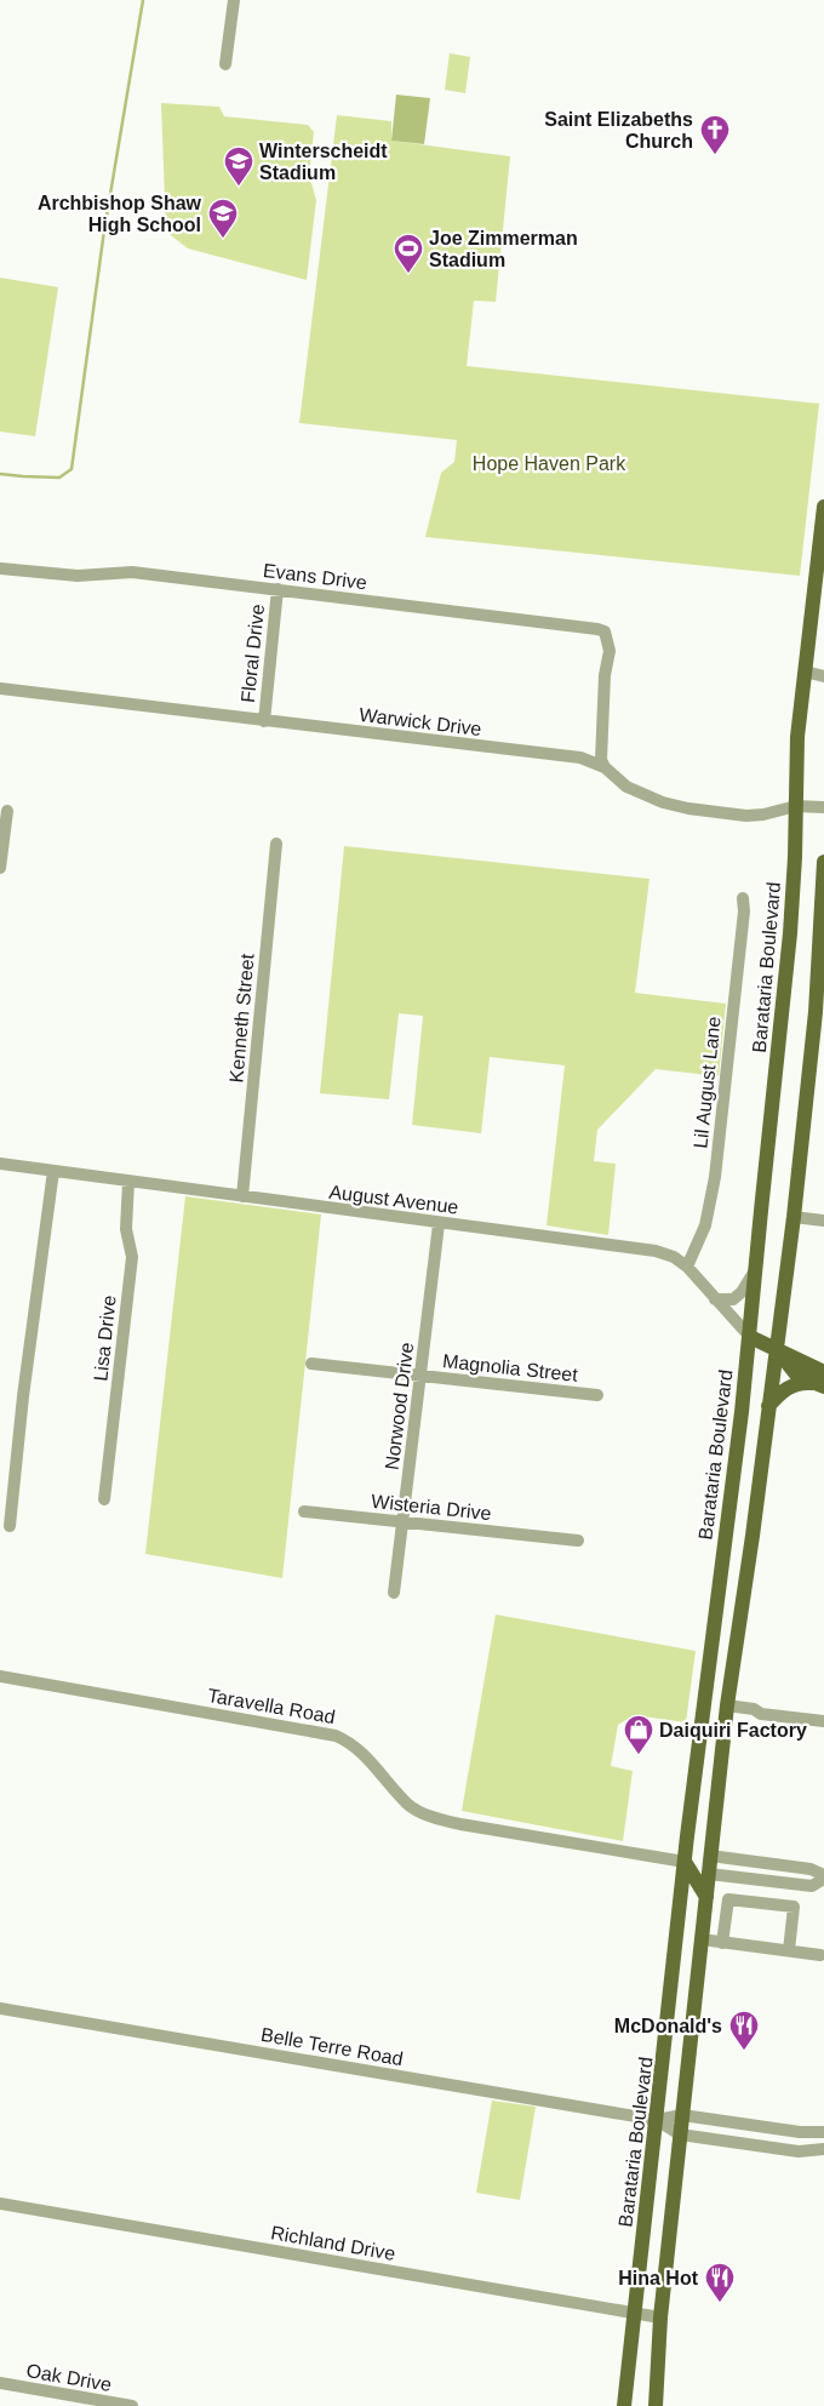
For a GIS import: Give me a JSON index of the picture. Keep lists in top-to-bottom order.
{
  "streets": {
    "main road": ["Barataria Boulevard"],
    "street": [
      "Evans Drive",
      "Floral Drive",
      "Warwick Drive",
      "Kenneth Street",
      "Lil August Lane",
      "August Avenue",
      "Lisa Drive",
      "Magnolia Street",
      "Norwood Drive",
      "Wisteria Drive",
      "Taravella Road",
      "Belle Terre Road",
      "Richland Drive",
      "Oak Drive"
    ]
  },
  "crossings": [
    ["Evans Drive", "Floral Drive"],
    ["Evans Drive", "Warwick Drive"],
    ["Floral Drive", "Warwick Drive"],
    ["Warwick Drive", "Barataria Boulevard"],
    ["Barataria Boulevard", "August Avenue"],
    ["Barataria Boulevard", "Taravella Road"],
    ["Barataria Boulevard", "Belle Terre Road"],
    ["Barataria Boulevard", "Richland Drive"],
    ["Kenneth Street", "August Avenue"],
    ["Lil August Lane", "August Avenue"],
    ["August Avenue", "Lisa Drive"],
    ["August Avenue", "Norwood Drive"],
    ["Magnolia Street", "Norwood Drive"],
    ["Norwood Drive", "Wisteria Drive"]
  ],
  "parks": ["Hope Haven Park"],
  "places": {
    "church": ["Saint Elizabeths Church"],
    "school or university": ["Winterscheidt Stadium", "Archbishop Shaw High School"],
    "sports": ["Joe Zimmerman Stadium"],
    "shop": ["Daiquiri Factory"],
    "restaurant": ["McDonald's", "Hina Hot"]
  }
}
